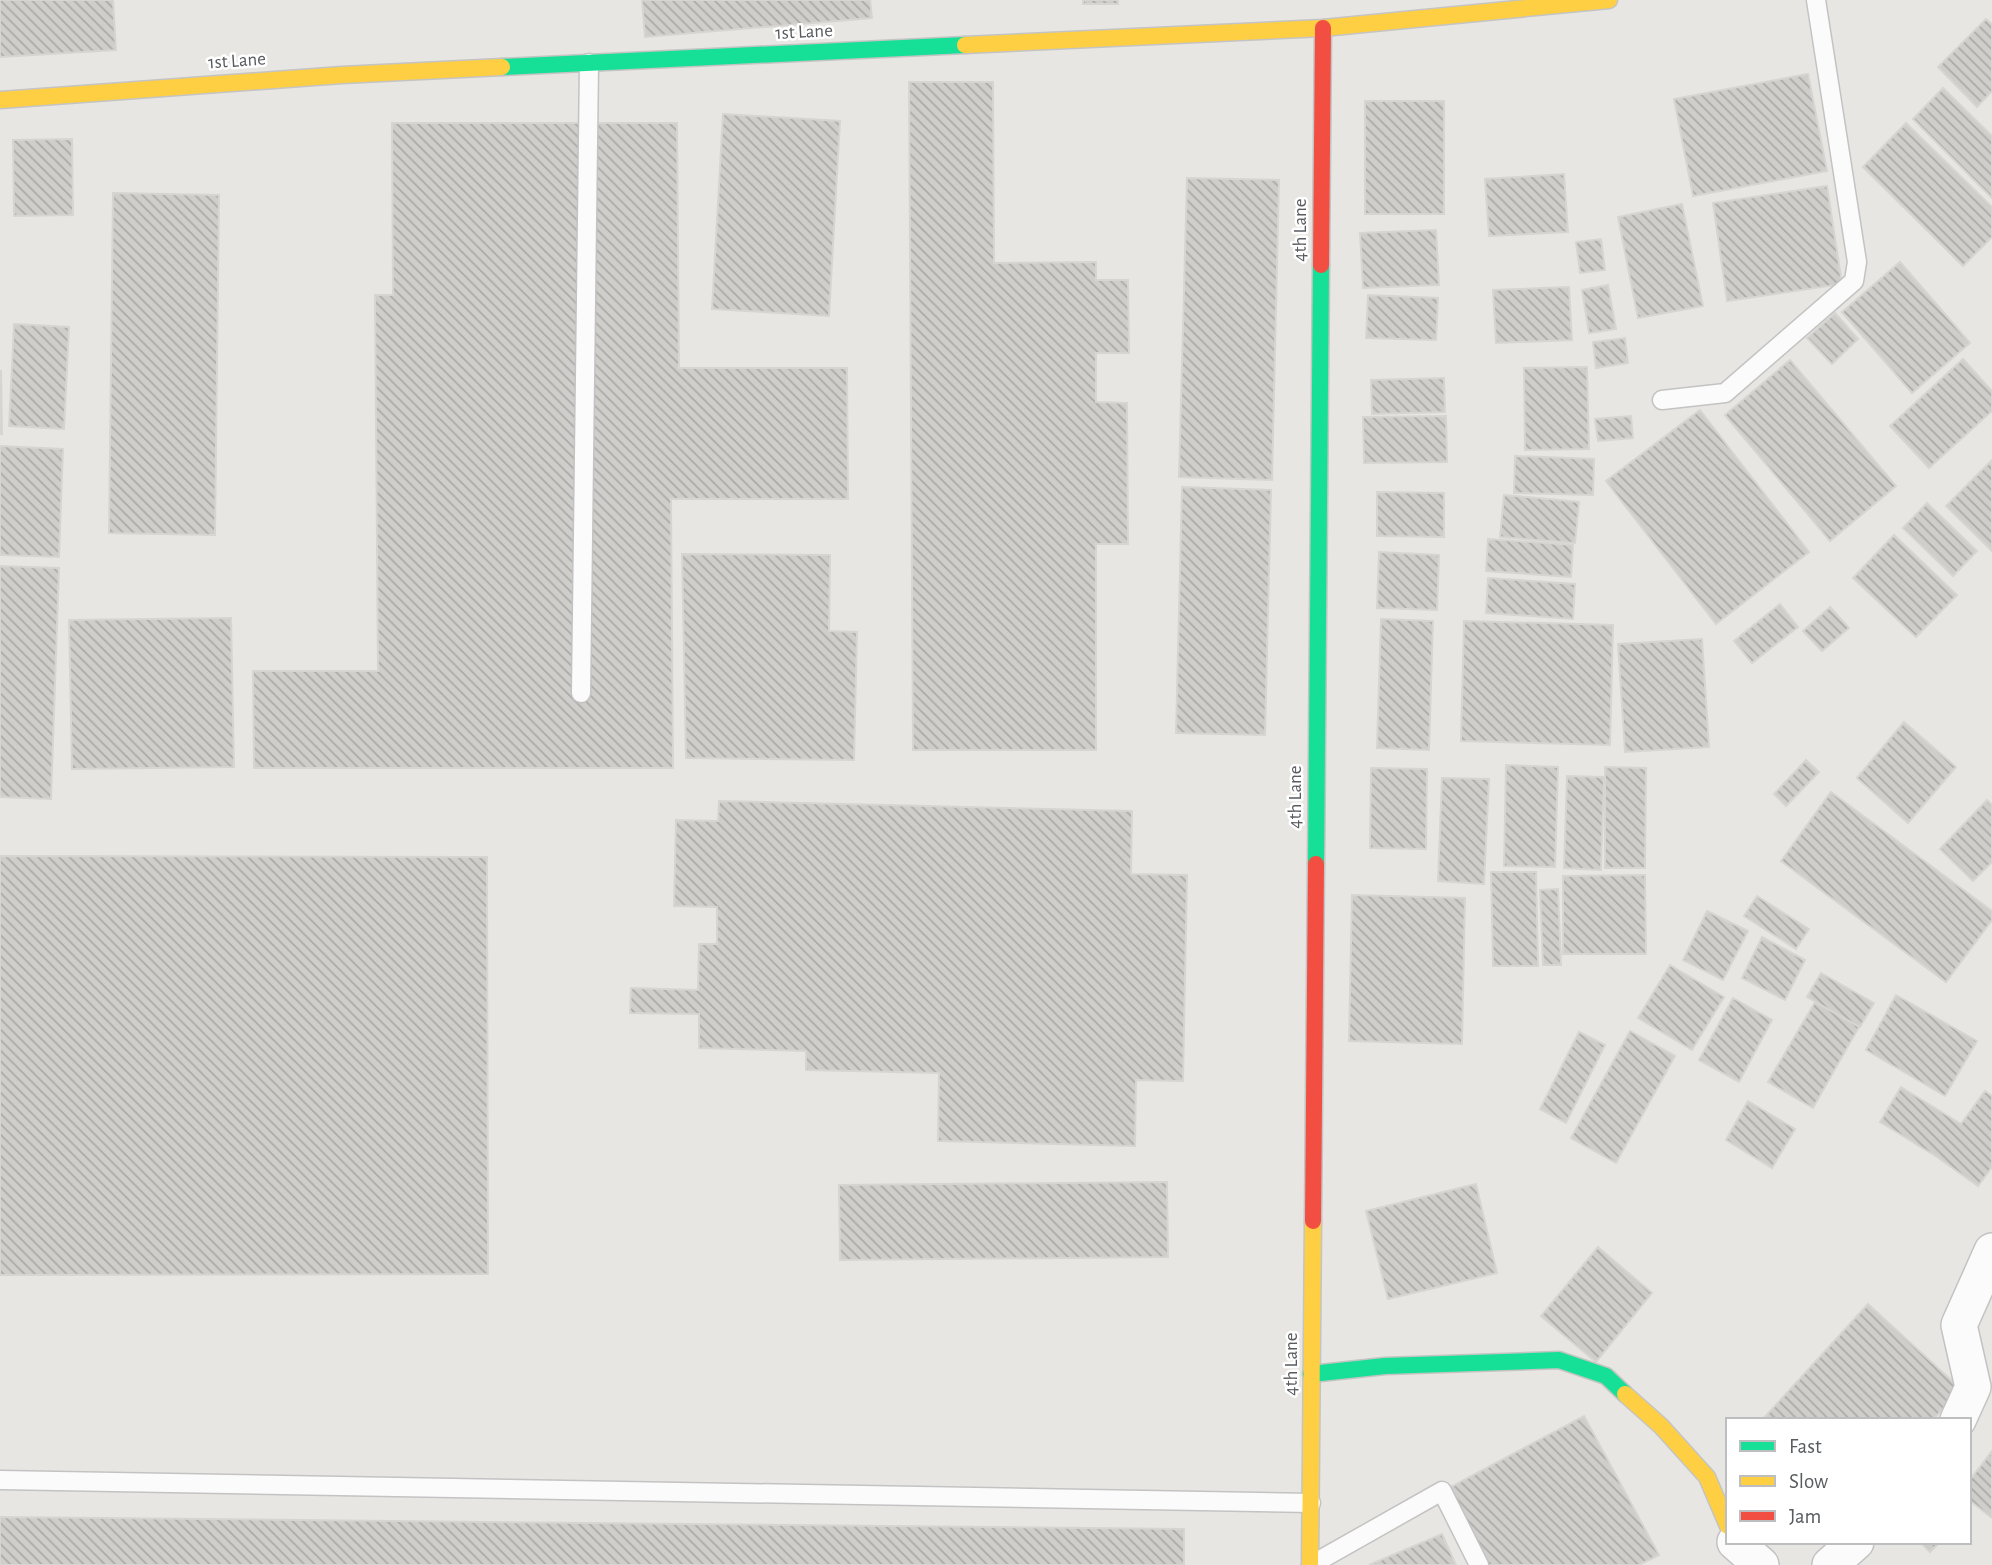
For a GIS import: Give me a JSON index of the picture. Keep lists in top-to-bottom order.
{
  "streets": {
    "street": ["1st Lane", "4th Lane"]
  },
  "crossings": [
    ["1st Lane", "4th Lane"]
  ],
  "legend": ["Fast", "Slow", "Jam"]
}
